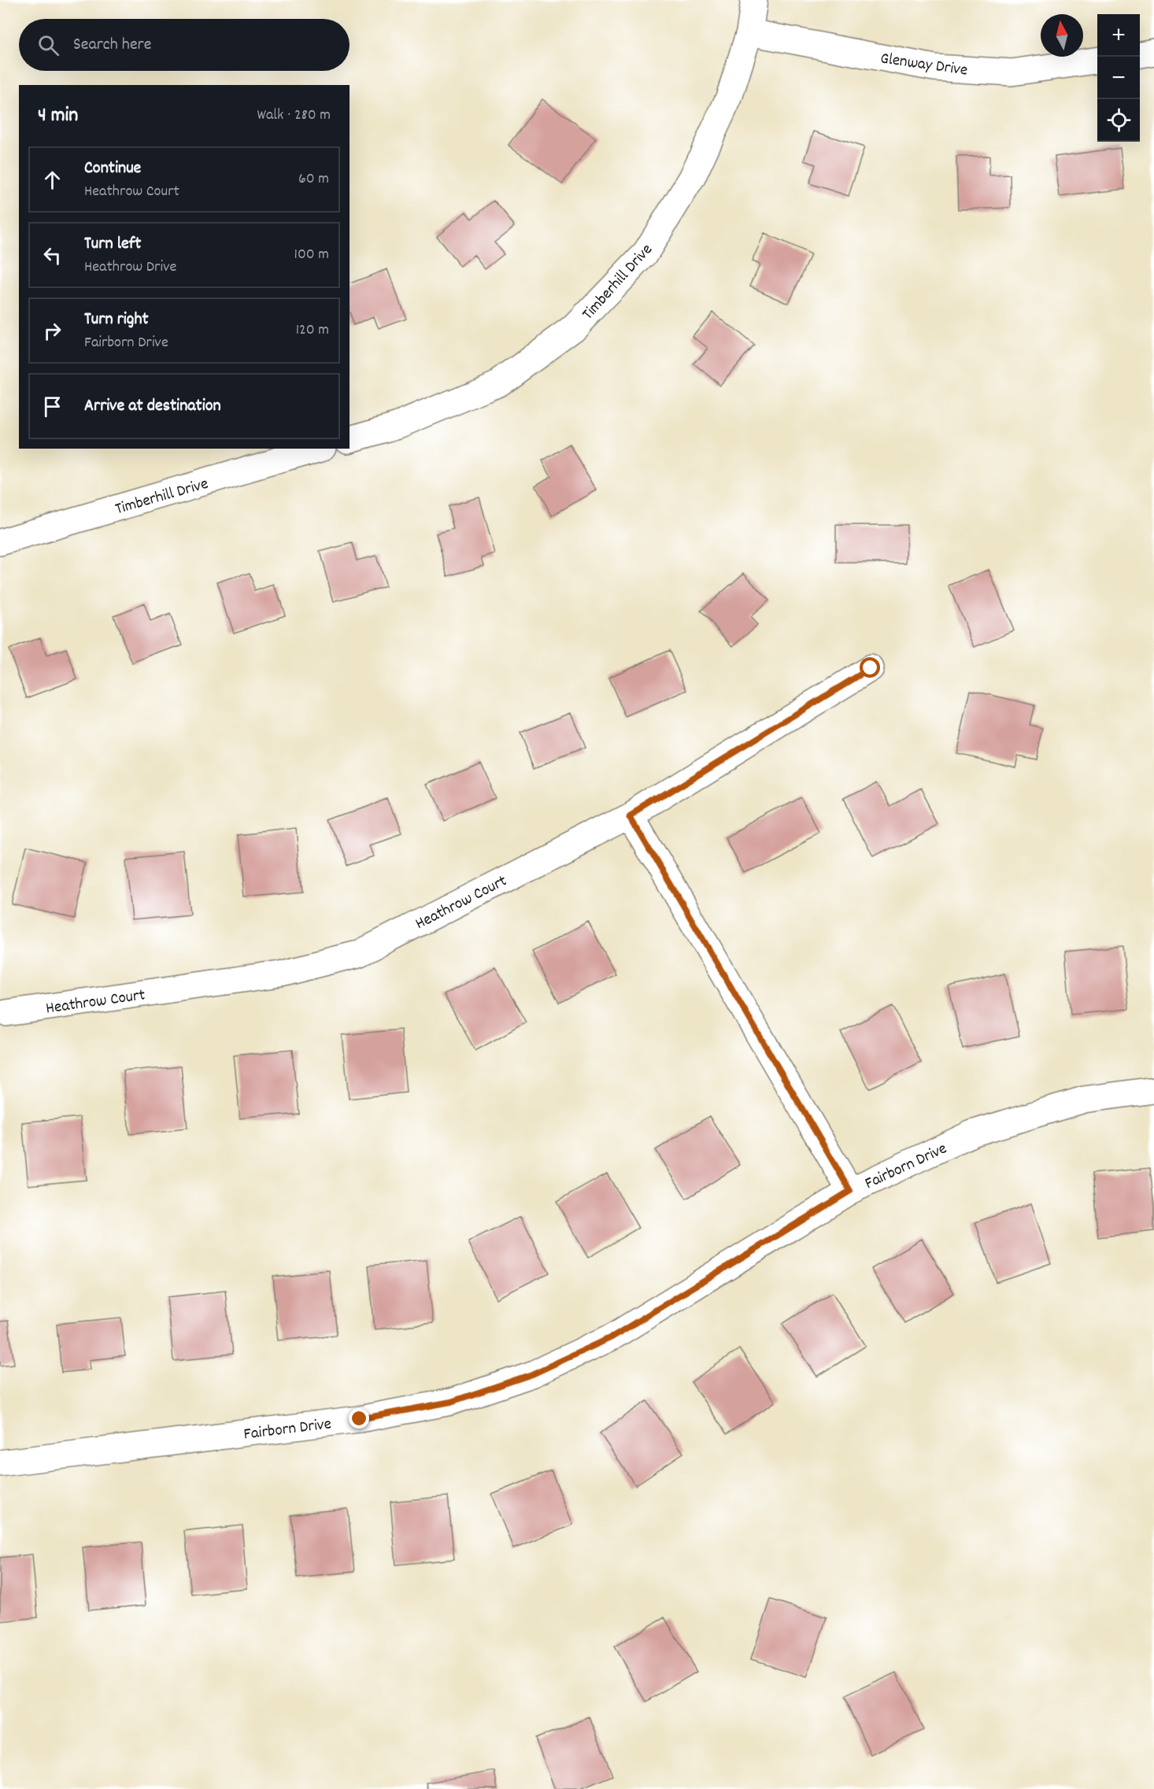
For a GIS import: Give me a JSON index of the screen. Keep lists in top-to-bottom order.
{
  "streets": {
    "street": [
      "Glenway Drive",
      "Timberhill Drive",
      "Heathrow Court",
      "Fairborn Drive"
    ]
  },
  "crossings": [
    ["Glenway Drive", "Timberhill Drive"]
  ],
  "north": "top",
  "page": {
    "map_buttons": ["+", "−"],
    "search": "Search here",
    "heading": ["4 min", "Walk · 280 m"],
    "list": [
      ["Continue", "Heathrow Court", "60 m"],
      ["Turn left", "Heathrow Drive", "100 m"],
      ["Turn right", "Fairborn Drive", "120 m"],
      "Arrive at destination"
    ]
  }
}
